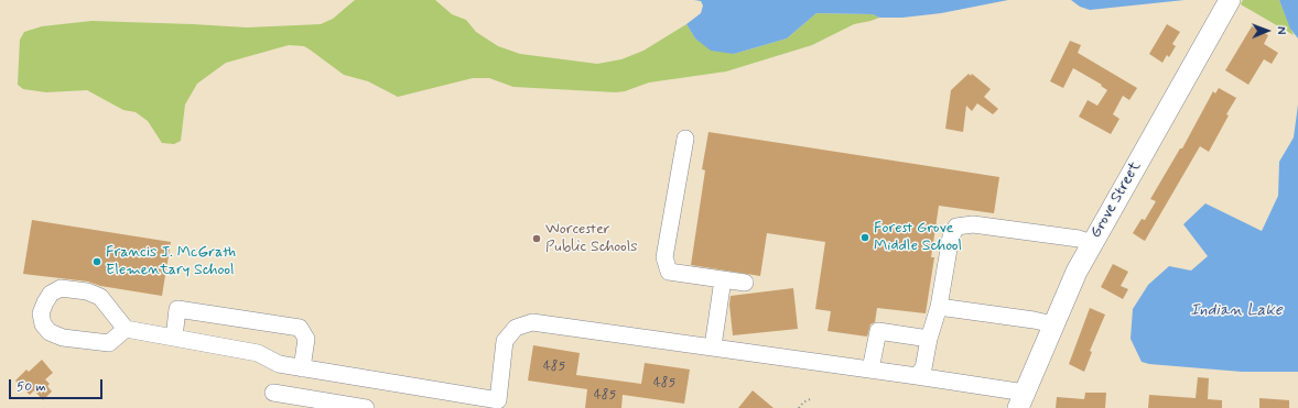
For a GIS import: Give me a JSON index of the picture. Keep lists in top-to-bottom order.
{
  "streets": {
    "main road": ["Grove Street"]
  },
  "water": ["Indian Lake"],
  "places": ["Forest Grove Middle School", "Worcester Public Schools", "Francis J. McGrath Elementary School"],
  "house_numbers": ["485", "485", "485"],
  "scale_bar": "50 m",
  "north": "right"
}
